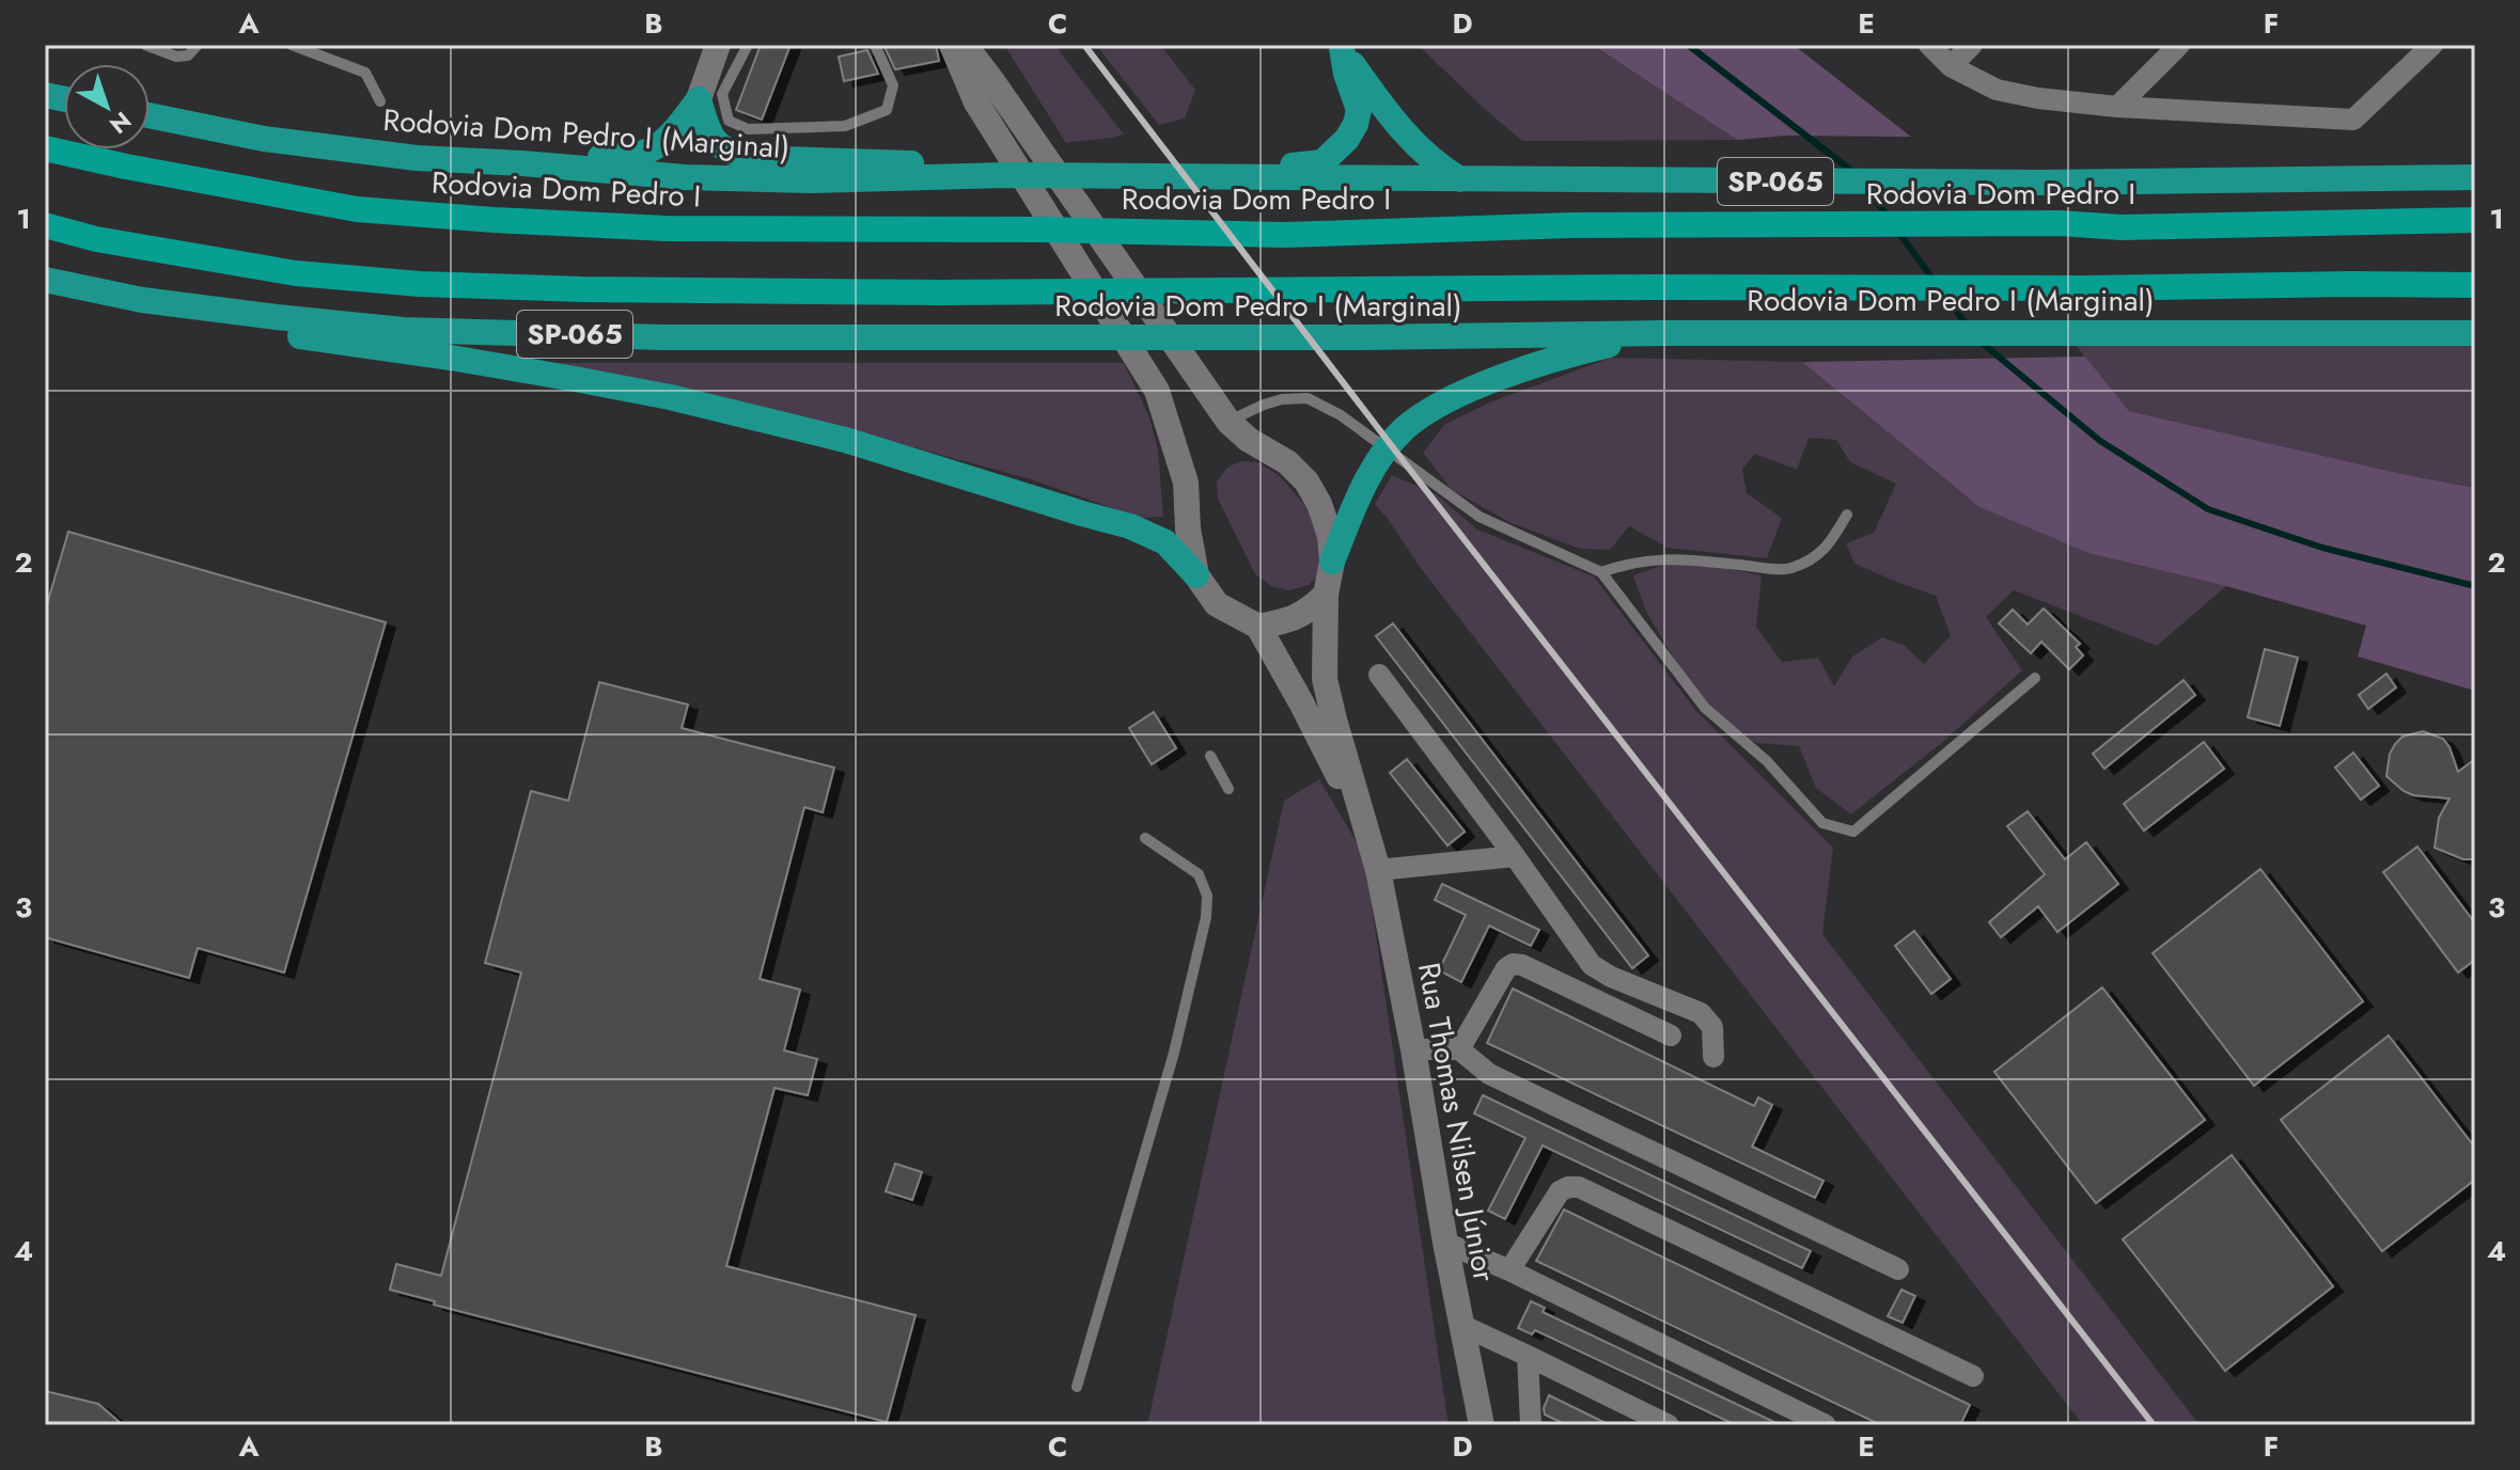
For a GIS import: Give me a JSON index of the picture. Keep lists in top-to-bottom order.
{
  "streets": {
    "highway": ["Rodovia Dom Pedro I (Marginal)", "SP-065", "Rodovia Dom Pedro I"],
    "street": ["Rua Thomas Nilsen Júnior"]
  },
  "north": "bottom right",
  "grid": {
    "columns": [
      "A",
      "B",
      "C",
      "D",
      "E",
      "F"
    ],
    "rows": [
      "1",
      "2",
      "3",
      "4"
    ]
  }
}
